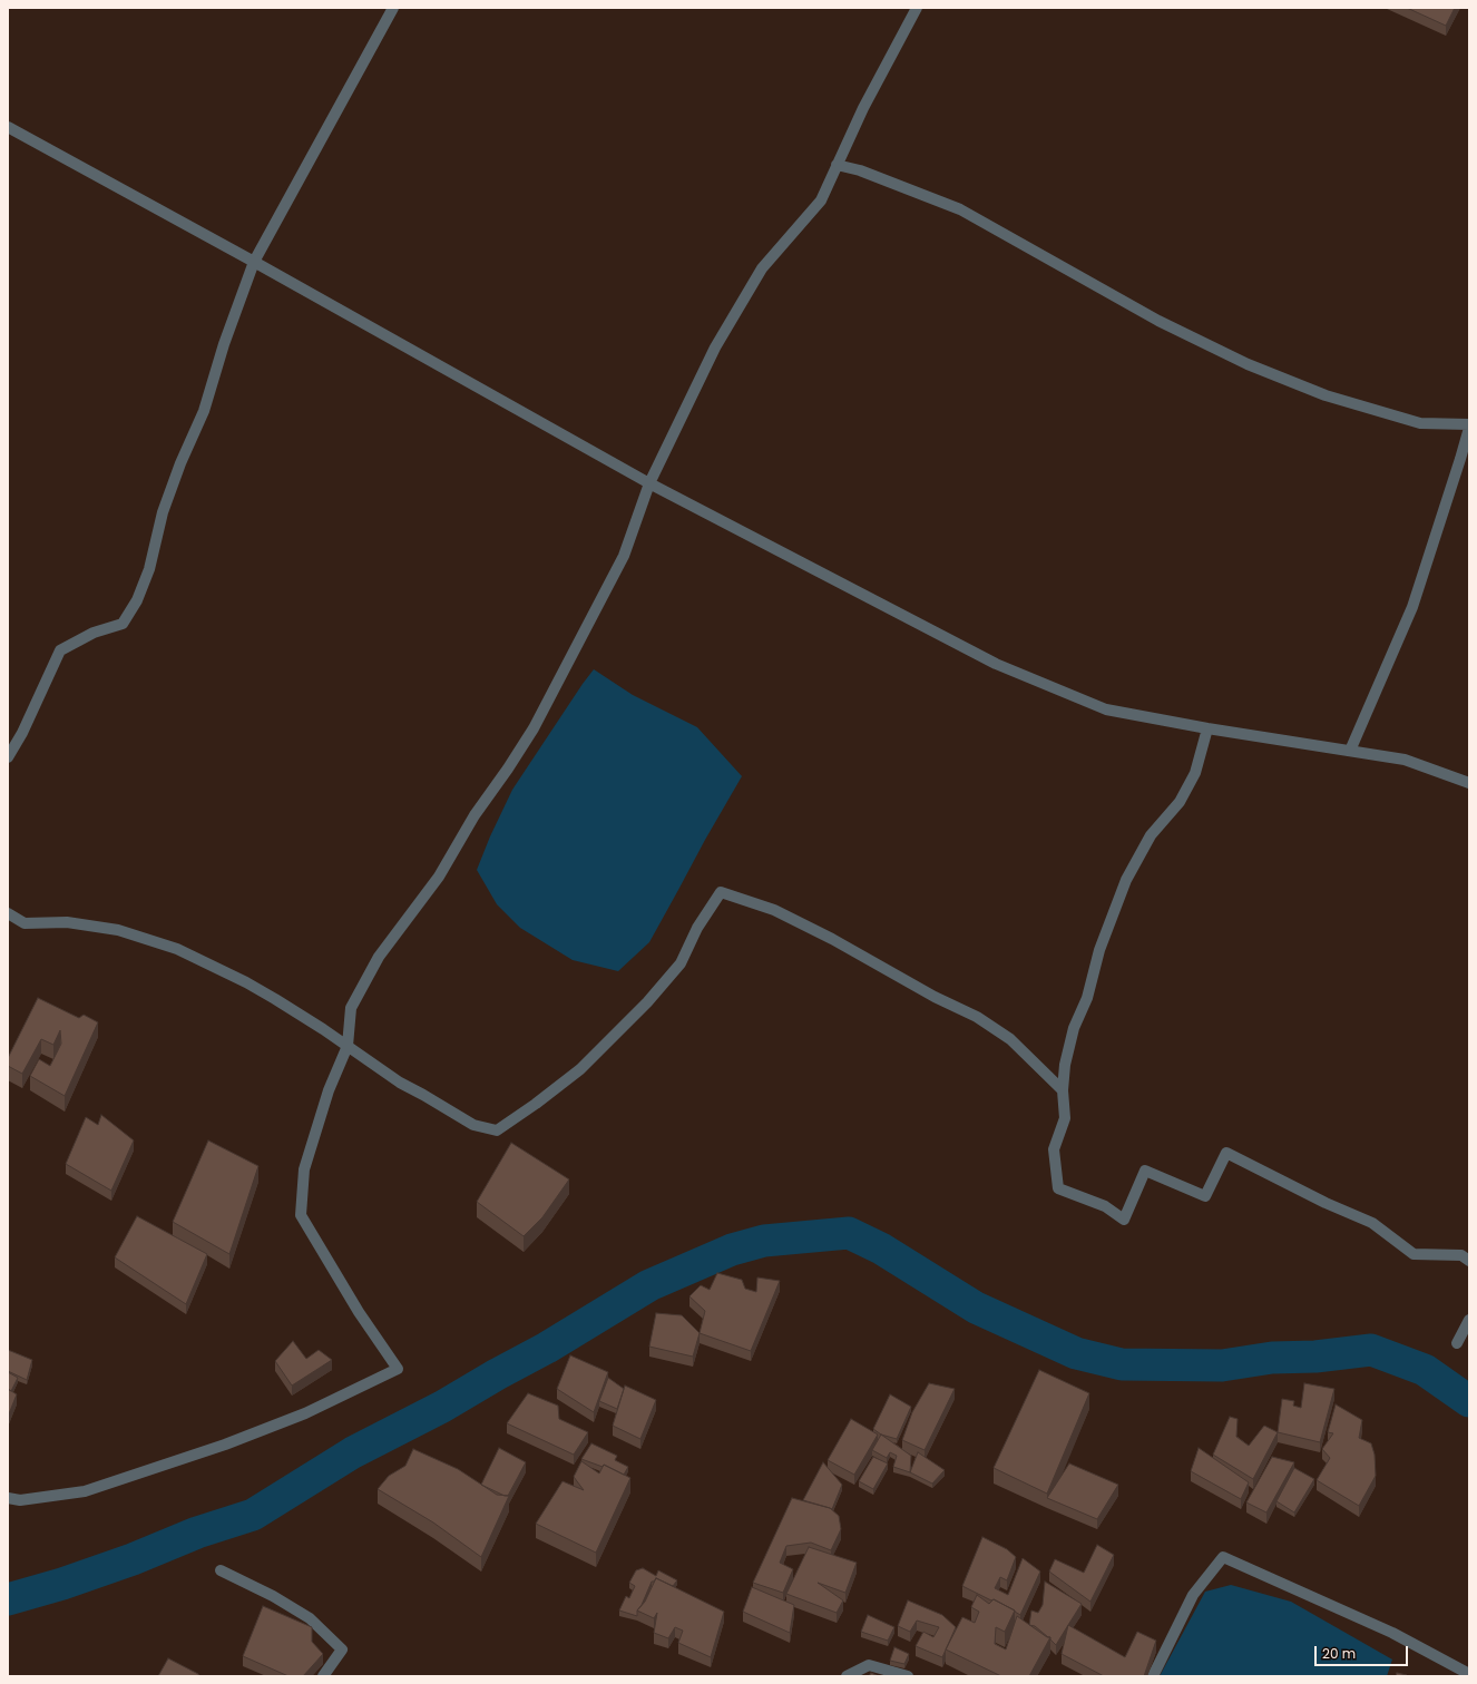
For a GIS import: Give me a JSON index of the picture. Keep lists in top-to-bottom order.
{
  "scale_bar": "20 m"
}
